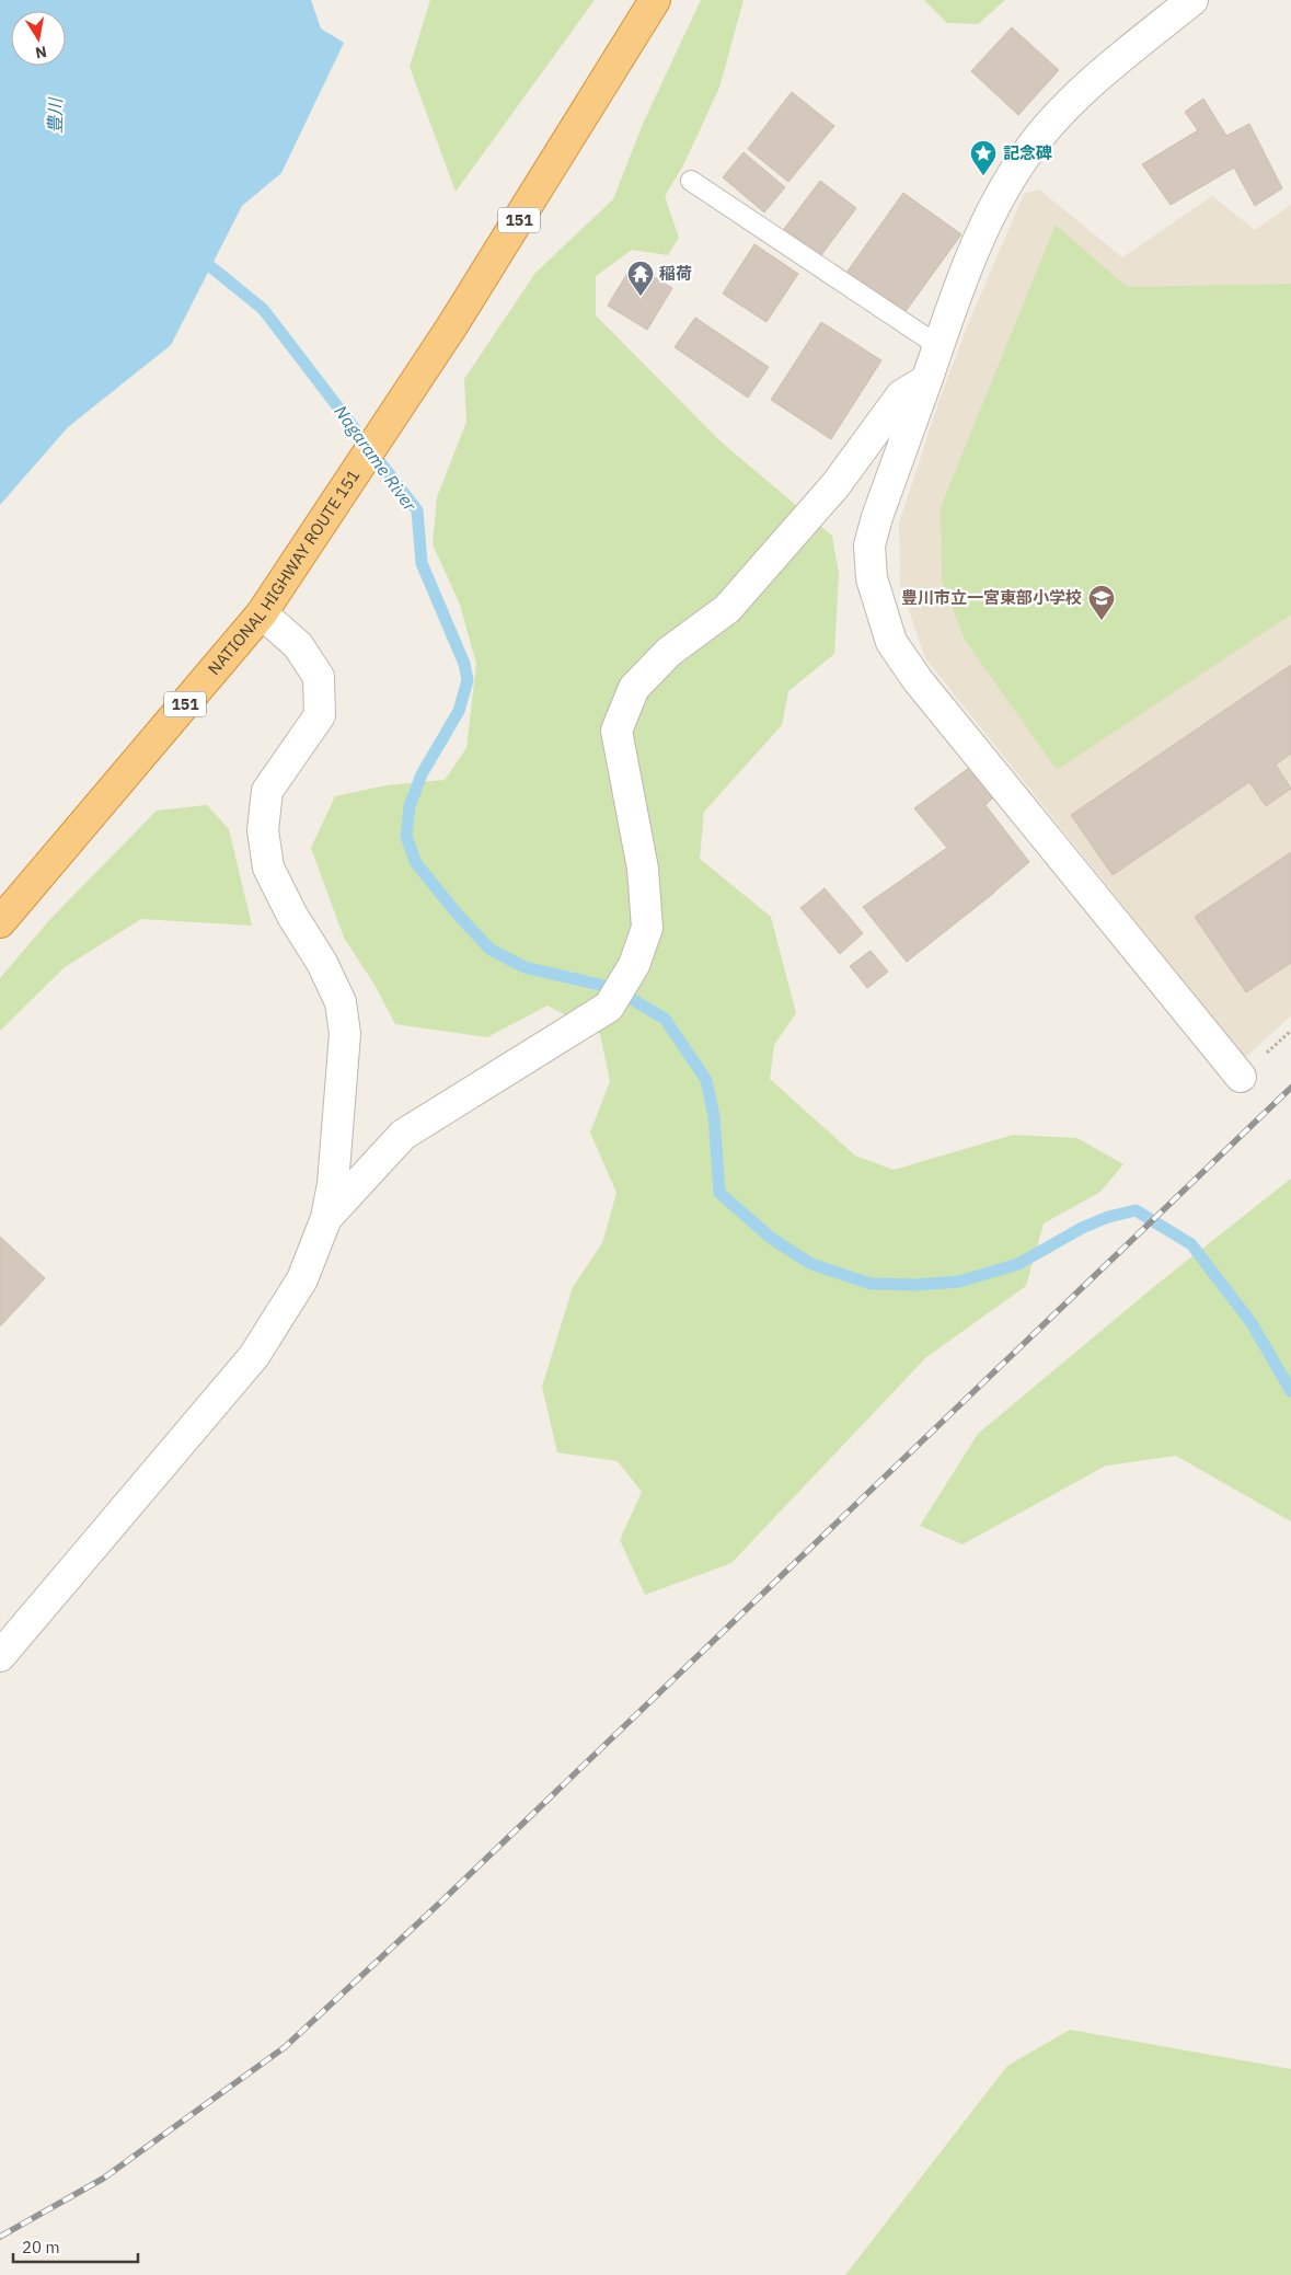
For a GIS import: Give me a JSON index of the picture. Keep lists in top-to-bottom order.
{
  "streets": {
    "highway": ["151", "NATIONAL HIGHWAY ROUTE 151"]
  },
  "water": ["豊川", "Nagarame River"],
  "places": {
    "place": ["記念碑"],
    "temple": ["稲荷"],
    "school or university": ["豊川市立一宮東部小学校"]
  },
  "scale_bar": "20 m",
  "north": "bottom"
}
